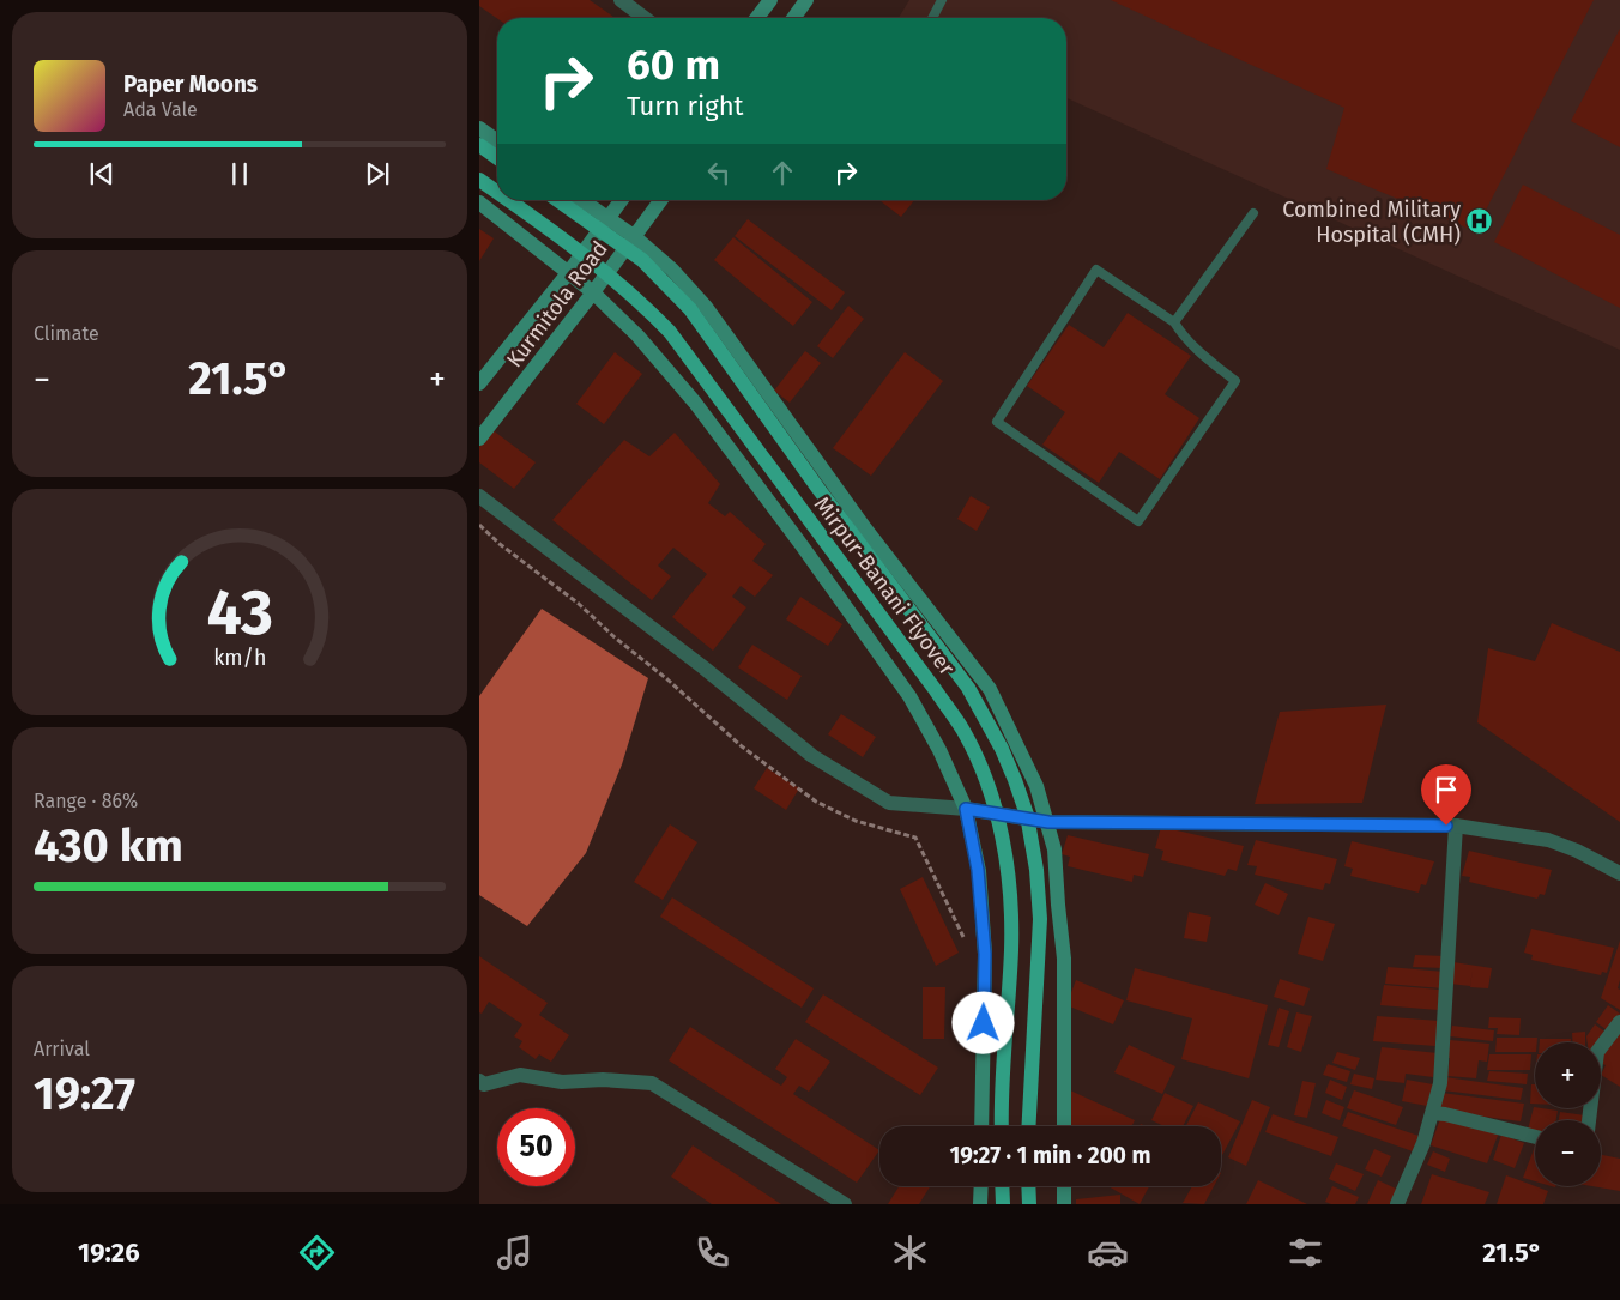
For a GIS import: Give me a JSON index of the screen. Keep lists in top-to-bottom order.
{
  "streets": {
    "main road": ["Kurmitola Road", "Mirpur-Banani Flyover"]
  },
  "places": {
    "hospital": ["Combined Military Hospital (CMH)"]
  },
  "page": {
    "turn": ["60 m", "Turn right"],
    "song": ["Paper Moons", "Ada Vale"],
    "tile": [
      "Climate",
      ["Range · 86%", "430 km"],
      ["Arrival", "19:27"]
    ],
    "heat": ["−", "21.5°", "+"],
    "map_buttons": ["+", "−"],
    "limit": "50",
    "trip": "19:27 · 1 min · 200 m",
    "tabs": ["19:26", "21.5°"],
    "gauge": ["43", "km/h"]
  }
}
